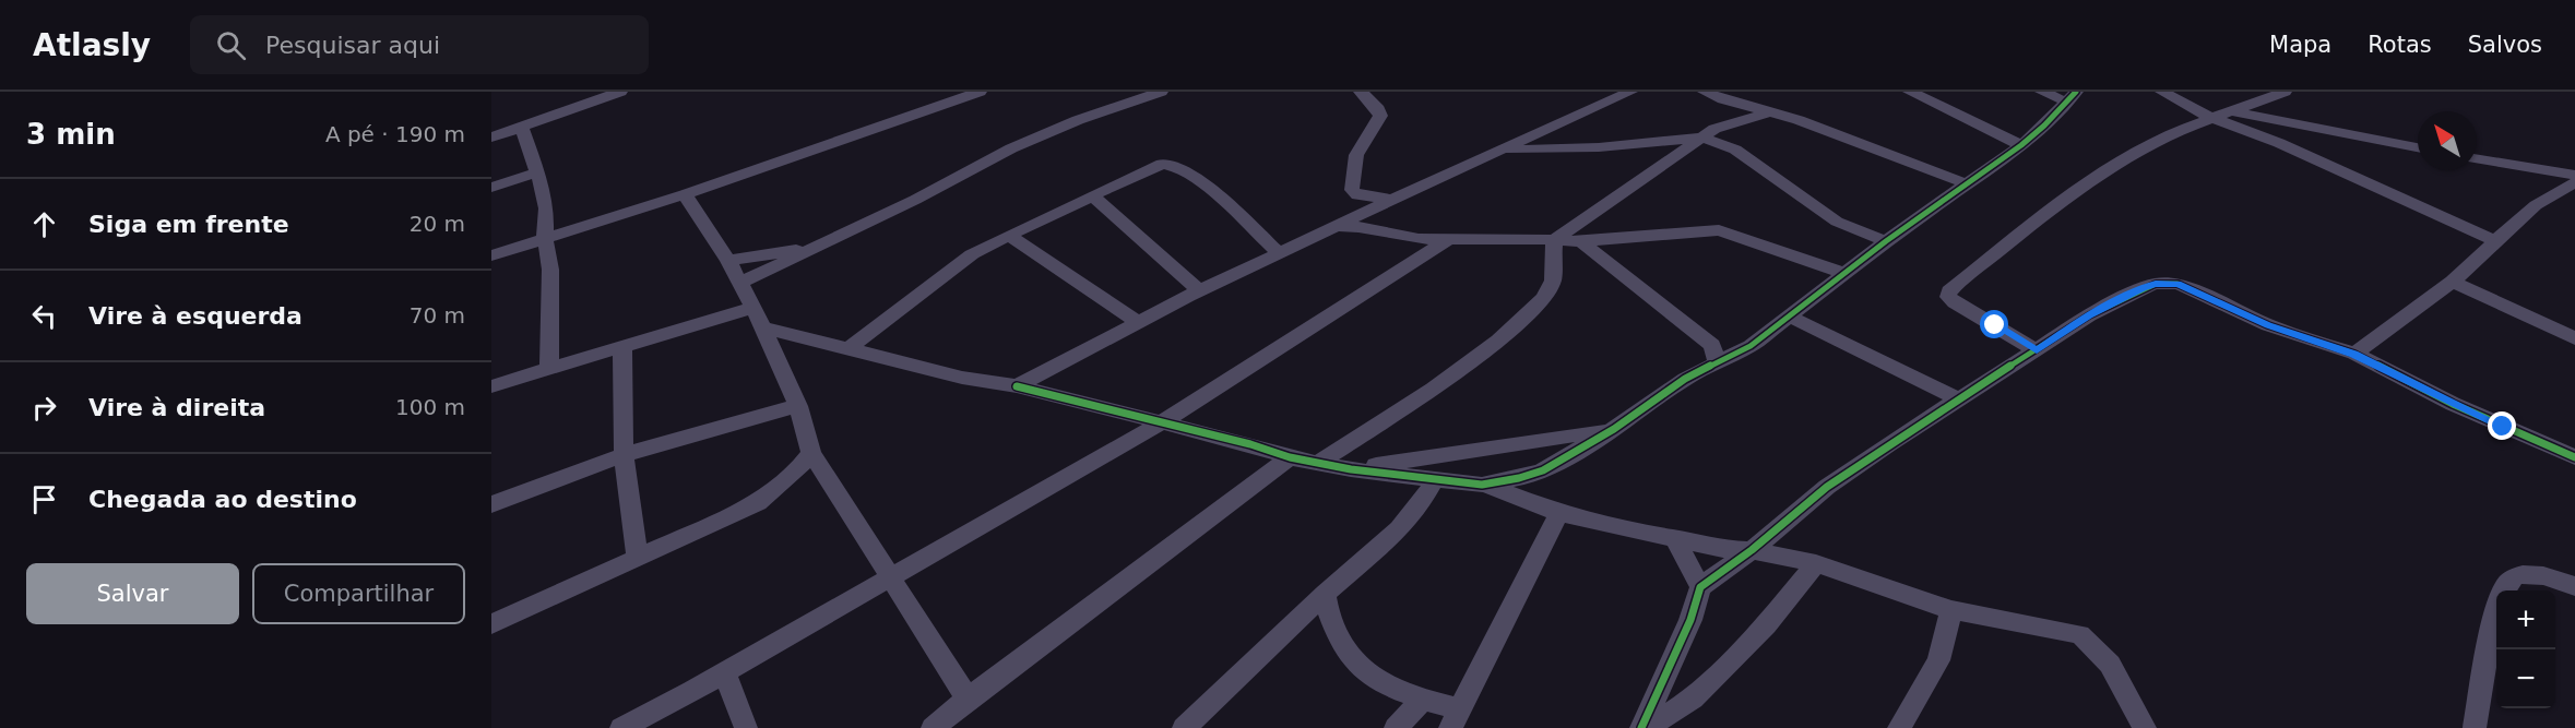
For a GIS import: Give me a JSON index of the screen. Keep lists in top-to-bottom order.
{
  "north": "top left",
  "page": {
    "header": "Atlasly",
    "search": "Pesquisar aqui",
    "nav": ["Mapa", "Rotas", "Salvos"],
    "heading": ["3 min", "A pé · 190 m"],
    "list": [
      ["Siga em frente", "20 m"],
      ["Vire à esquerda", "70 m"],
      ["Vire à direita", "100 m"],
      "Chegada ao destino"
    ],
    "buttons": ["Salvar", "Compartilhar"],
    "map_buttons": ["+", "−"]
  }
}
